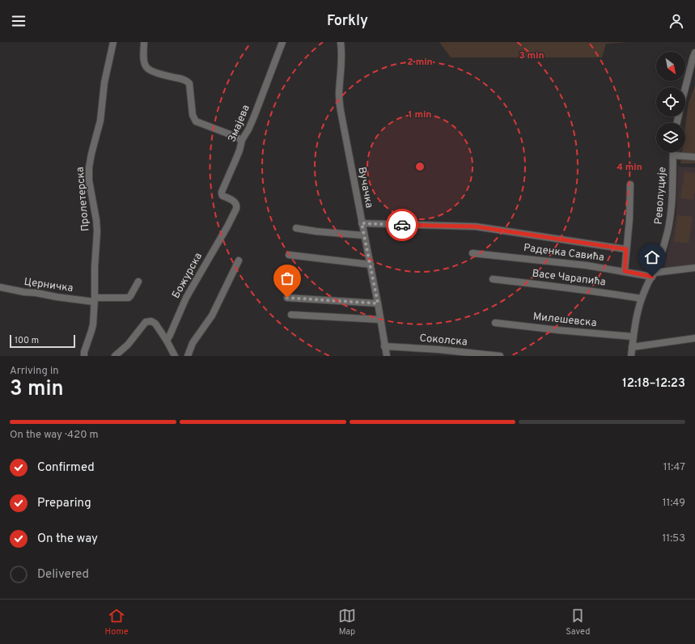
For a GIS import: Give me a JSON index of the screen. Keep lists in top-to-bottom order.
{
  "streets": {
    "street": [
      "Змајева",
      "Вучачка",
      "Револуције",
      "Пролетерска",
      "Раденка Савића",
      "Божурска",
      "Васе Чарапића",
      "Церничка",
      "Милешевска",
      "Соколска"
    ]
  },
  "crossings": [
    ["Змајева", "Божурска"],
    ["Вучачка", "Соколска"],
    ["Револуције", "Раденка Савића"],
    ["Револуције", "Васе Чарапића"],
    ["Револуције", "Милешевска"],
    ["Пролетерска", "Церничка"]
  ],
  "scale_bar": "100 m",
  "north": "bottom right",
  "page": {
    "header": "Forkly",
    "scale": "100 m",
    "heading": ["3 min", "Arriving in", "12:18–12:23"],
    "bar": "On the way · 420 m",
    "list": [
      ["Confirmed", "11:47"],
      ["Preparing", "11:49"],
      ["On the way", "11:53"],
      "Delivered"
    ],
    "tabs": ["Home", "Map", "Saved"]
  },
  "rings": [
    "3 min",
    "2 min",
    "1 min",
    "4 min"
  ]
}
